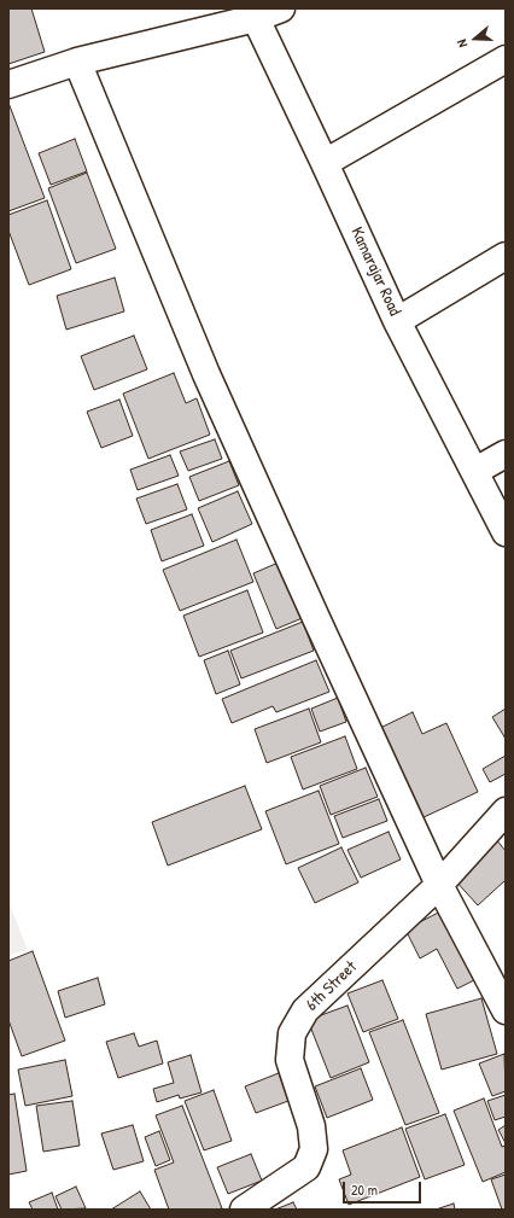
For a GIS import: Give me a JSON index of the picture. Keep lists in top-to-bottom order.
{
  "streets": {
    "street": ["Kamarajar Road", "6th Street"]
  },
  "scale_bar": "20 m",
  "north": "left"
}
